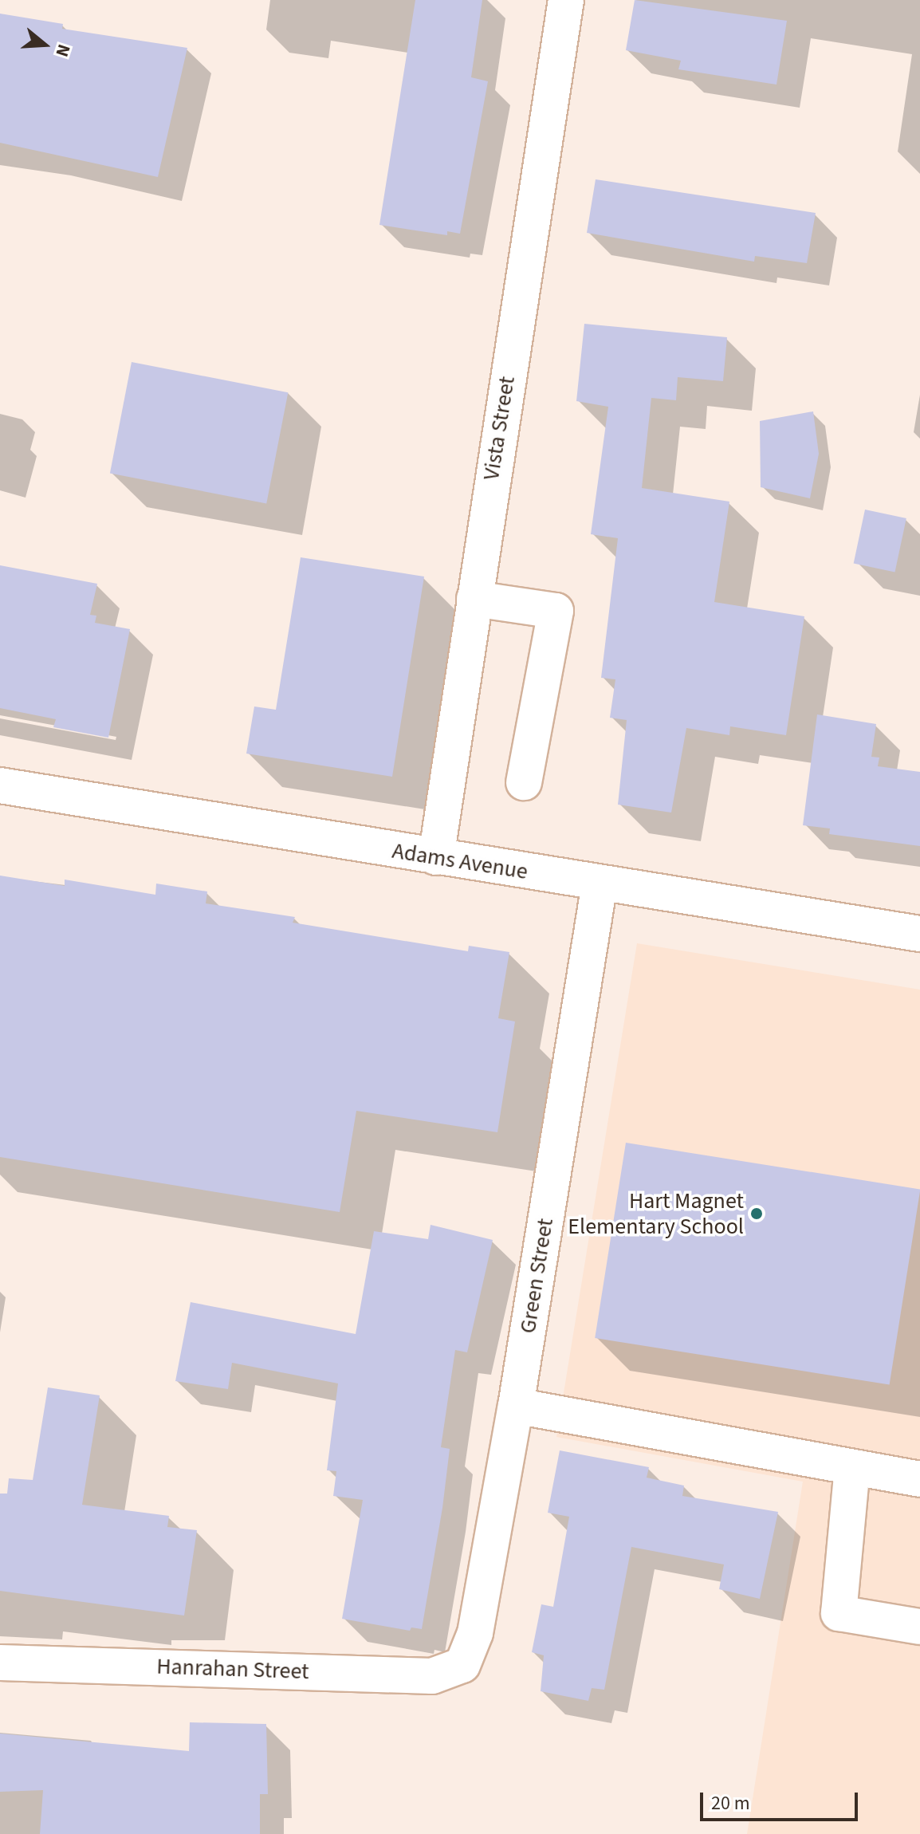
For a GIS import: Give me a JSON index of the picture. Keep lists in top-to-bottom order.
{
  "streets": {
    "street": [
      "Vista Street",
      "Adams Avenue",
      "Green Street",
      "Hanrahan Street"
    ]
  },
  "crossings": [
    ["Vista Street", "Adams Avenue"],
    ["Adams Avenue", "Green Street"],
    ["Green Street", "Hanrahan Street"]
  ],
  "places": ["Hart Magnet Elementary School"],
  "scale_bar": "20 m",
  "north": "right"
}
